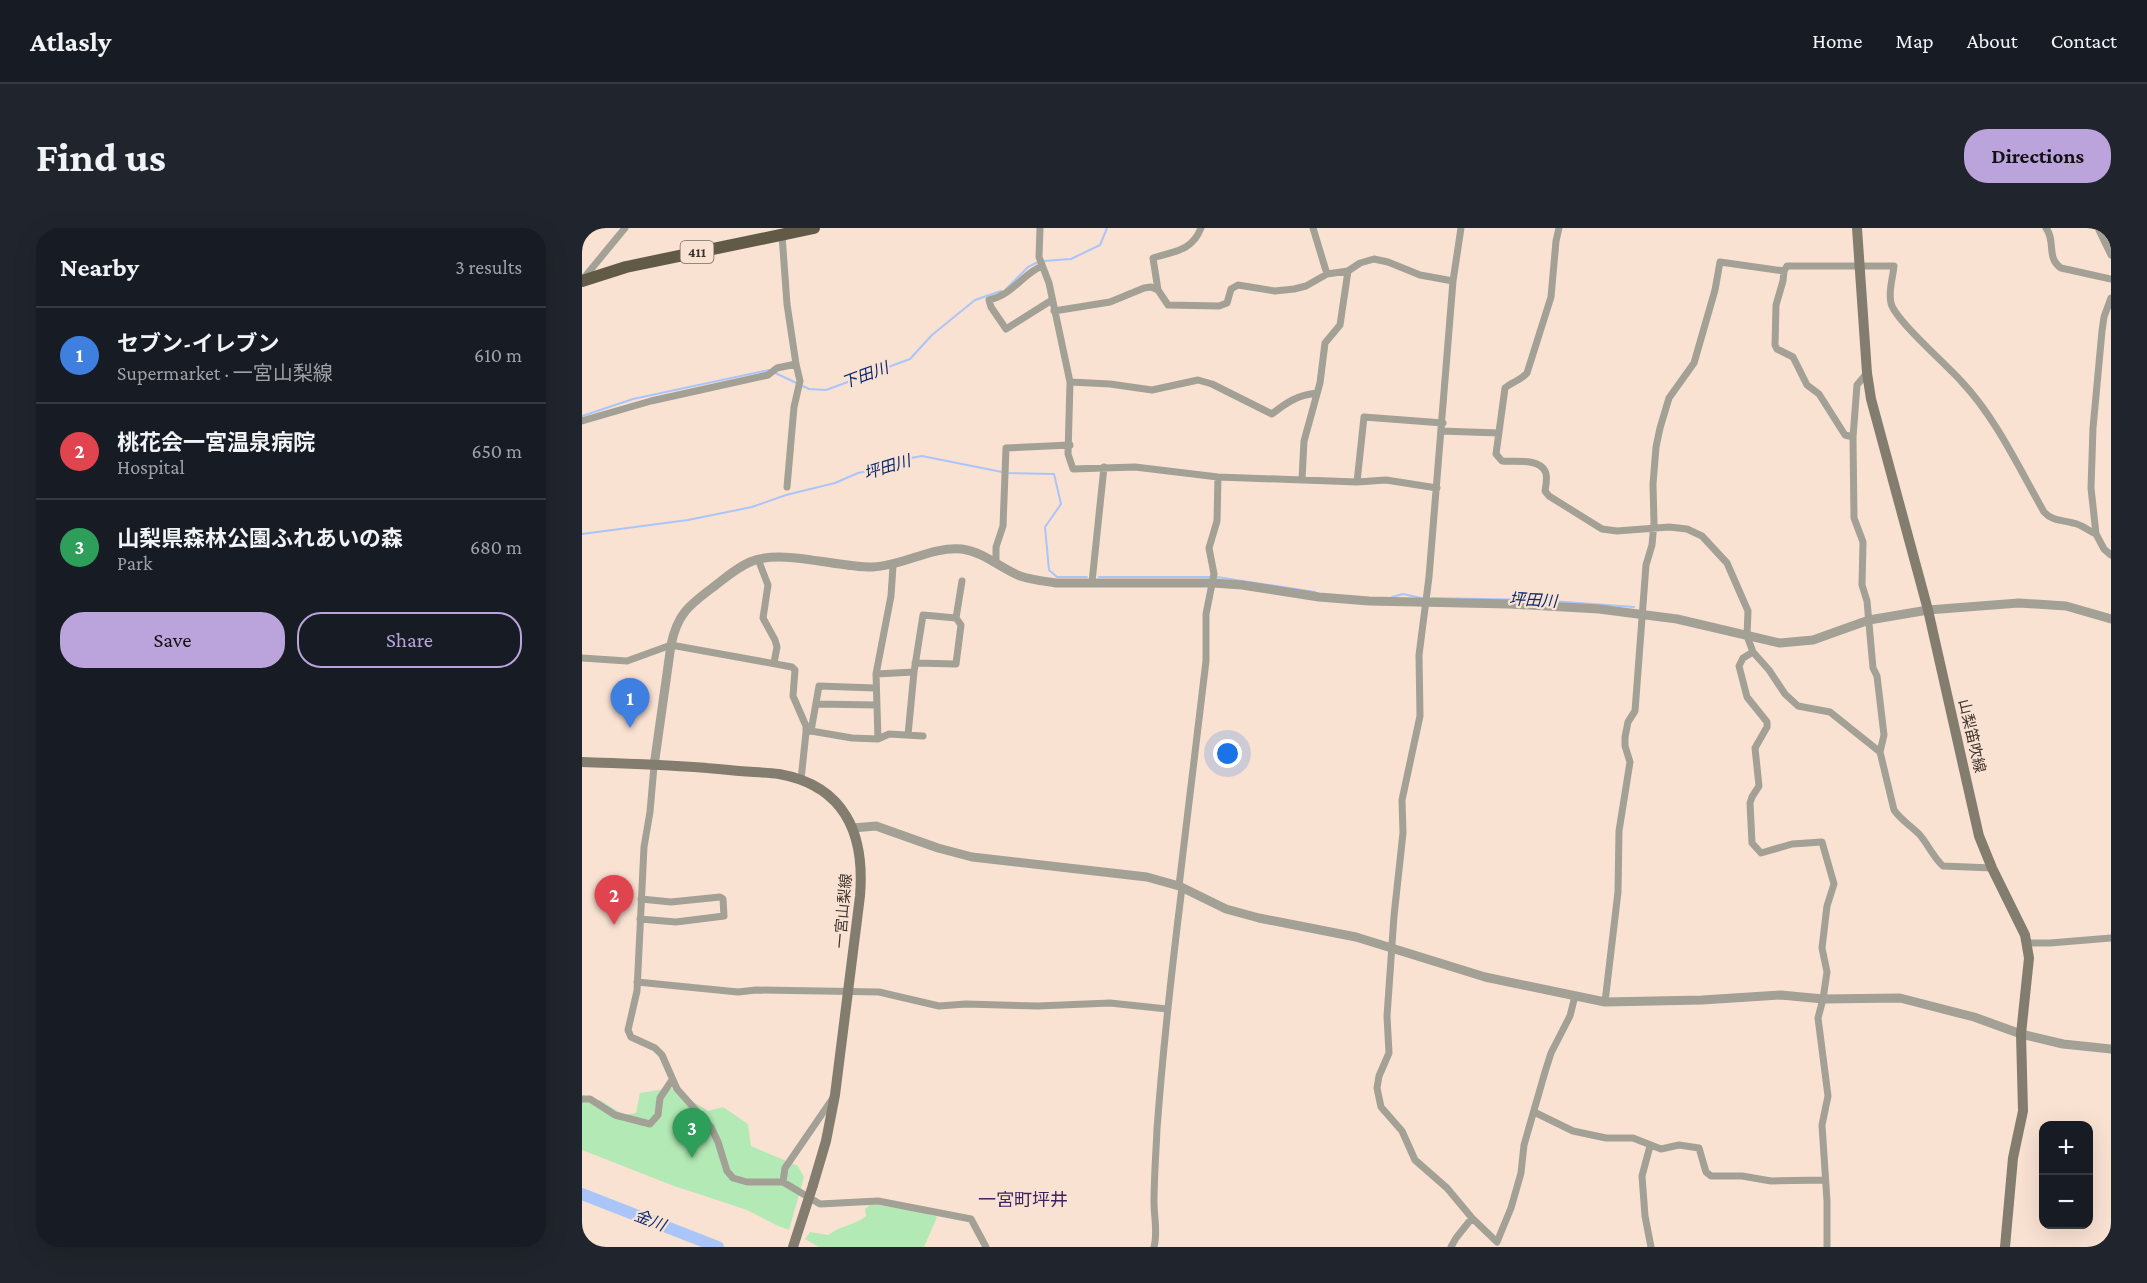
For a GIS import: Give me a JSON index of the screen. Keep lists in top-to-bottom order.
{
  "streets": {
    "highway": ["411"],
    "main road": ["山梨笛吹線", "一宮山梨線"]
  },
  "districts": ["一宮町坪井"],
  "water": ["下田川", "坪田川", "金川"],
  "page": {
    "header": "Atlasly",
    "nav": [
      "Home",
      "Map",
      "About",
      "Contact"
    ],
    "buttons": [
      "Directions",
      ["Save", "Share"]
    ],
    "title": "Find us",
    "heading": ["Nearby", "3 results"],
    "list": [
      {
        "mark": "1",
        "name": "セブン-イレブン",
        "note": "Supermarket · 一宮山梨線",
        "value": "610 m"
      },
      {
        "mark": "2",
        "name": "桃花会一宮温泉病院",
        "note": "Hospital",
        "value": "650 m"
      },
      {
        "mark": "3",
        "name": "山梨県森林公園ふれあいの森",
        "note": "Park",
        "value": "680 m"
      }
    ],
    "pins": ["1", "2", "3"],
    "map_buttons": ["+", "−"]
  }
}
